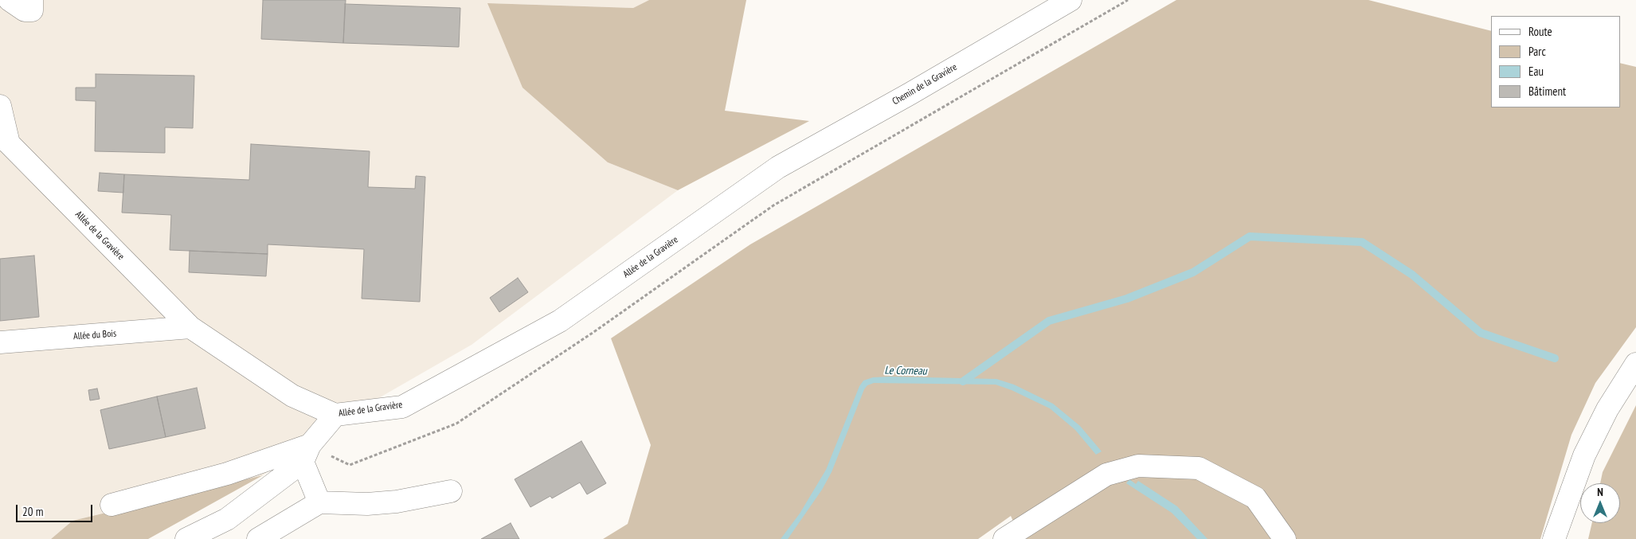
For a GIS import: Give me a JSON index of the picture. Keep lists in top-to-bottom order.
{
  "streets": {
    "street": ["Chemin de la Gravière", "Allée de la Gravière", "Allée du Bois"]
  },
  "crossings": [
    ["Chemin de la Gravière", "Allée de la Gravière"],
    ["Allée de la Gravière", "Allée du Bois"]
  ],
  "water": ["Le Corneau"],
  "legend": [
    "Route",
    "Parc",
    "Eau",
    "Bâtiment"
  ],
  "scale_bar": "20 m",
  "north": "top"
}
